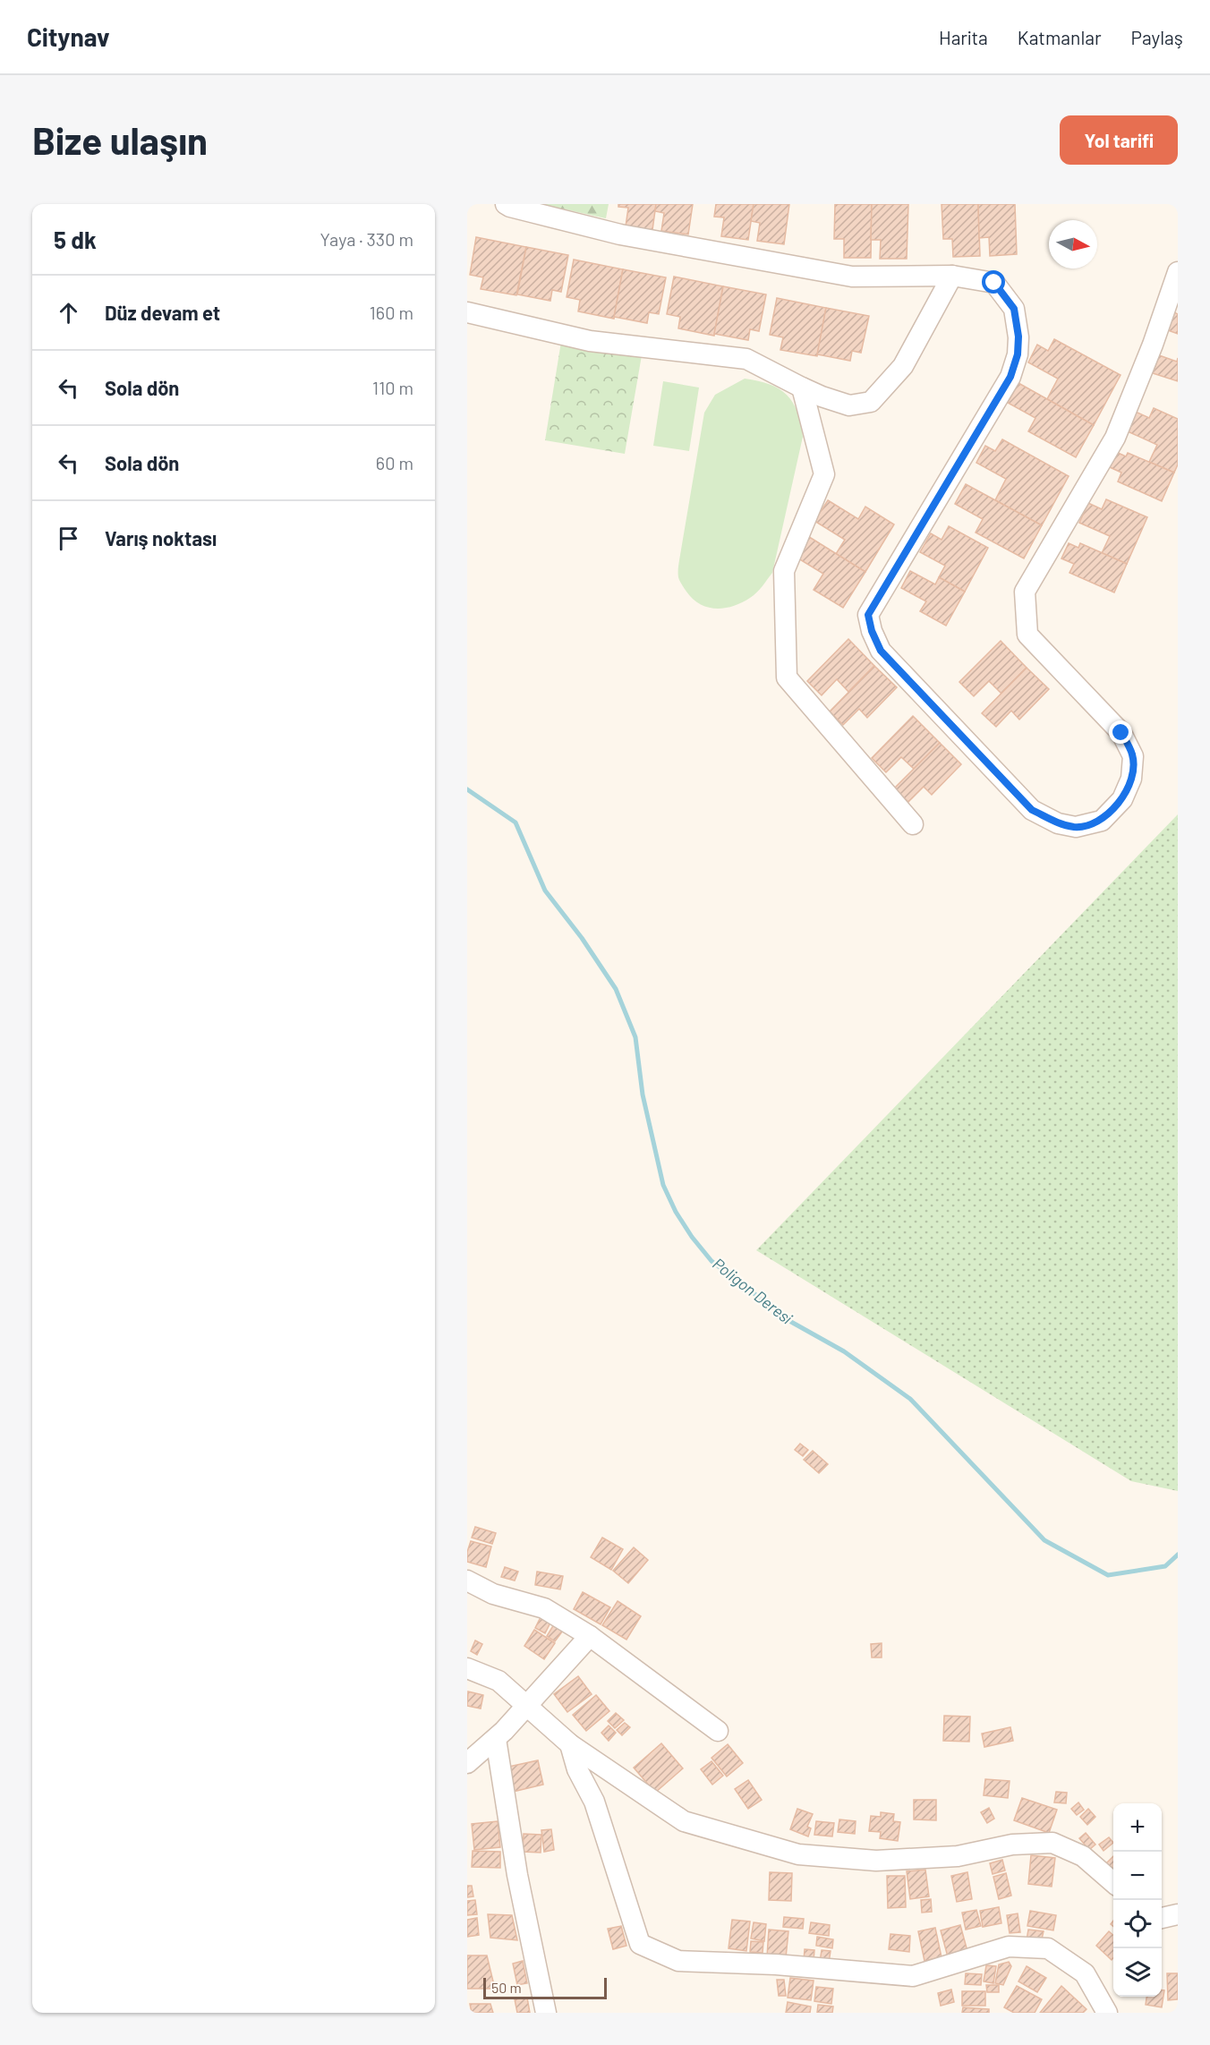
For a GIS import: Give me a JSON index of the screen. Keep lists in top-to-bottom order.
{
  "water": ["Poligon Deresi"],
  "scale_bar": "50 m",
  "north": "right",
  "page": {
    "header": "Citynav",
    "nav": ["Harita", "Katmanlar", "Paylaş"],
    "buttons": "Yol tarifi",
    "title": "Bize ulaşın",
    "heading": ["5 dk", "Yaya · 330 m"],
    "list": [
      ["Düz devam et", "160 m"],
      ["Sola dön", "110 m"],
      ["Sola dön", "60 m"],
      "Varış noktası"
    ],
    "map_buttons": ["+", "−"],
    "scale": "50 m"
  }
}
